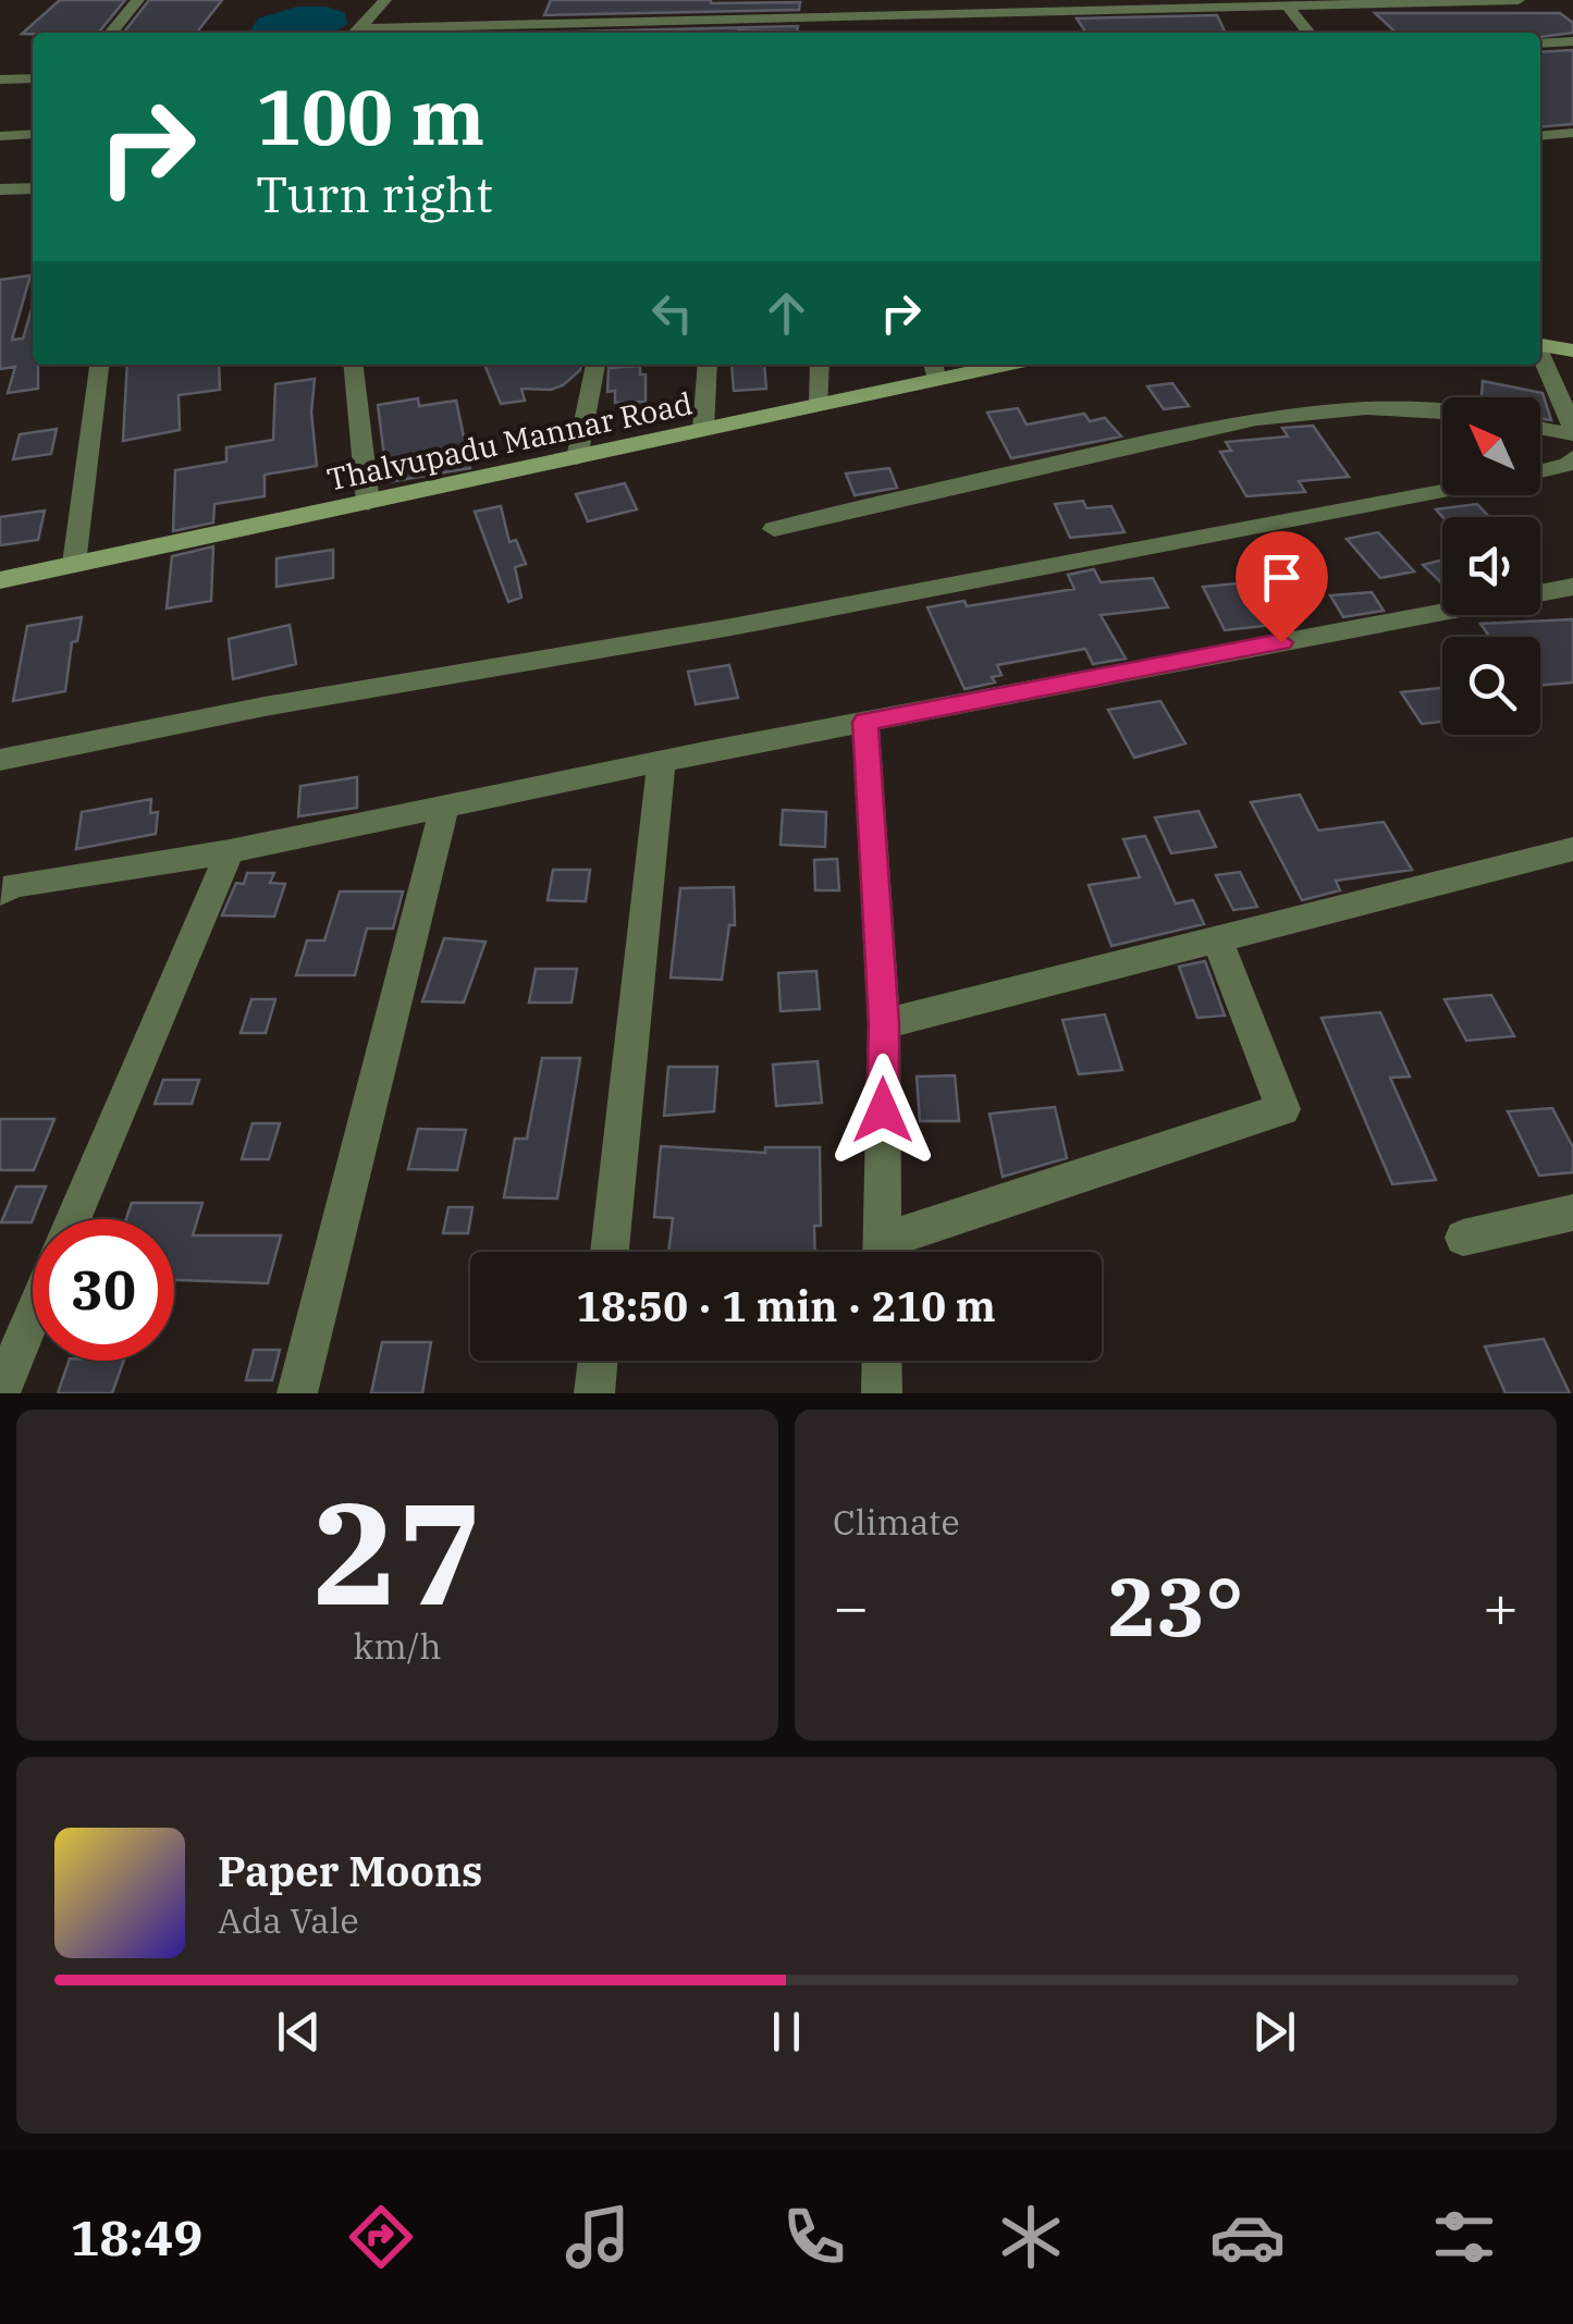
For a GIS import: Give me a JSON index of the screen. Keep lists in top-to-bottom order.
{
  "streets": {
    "street": ["Thalvupadu Mannar Road"]
  },
  "north": "top left",
  "page": {
    "turn": ["100 m", "Turn right"],
    "limit": "30",
    "trip": "18:50 · 1 min · 210 m",
    "tile": [
      ["27", "km/h"],
      "Climate"
    ],
    "heat": ["−", "23°", "+"],
    "song": ["Paper Moons", "Ada Vale"],
    "tabs": "18:49"
  }
}
